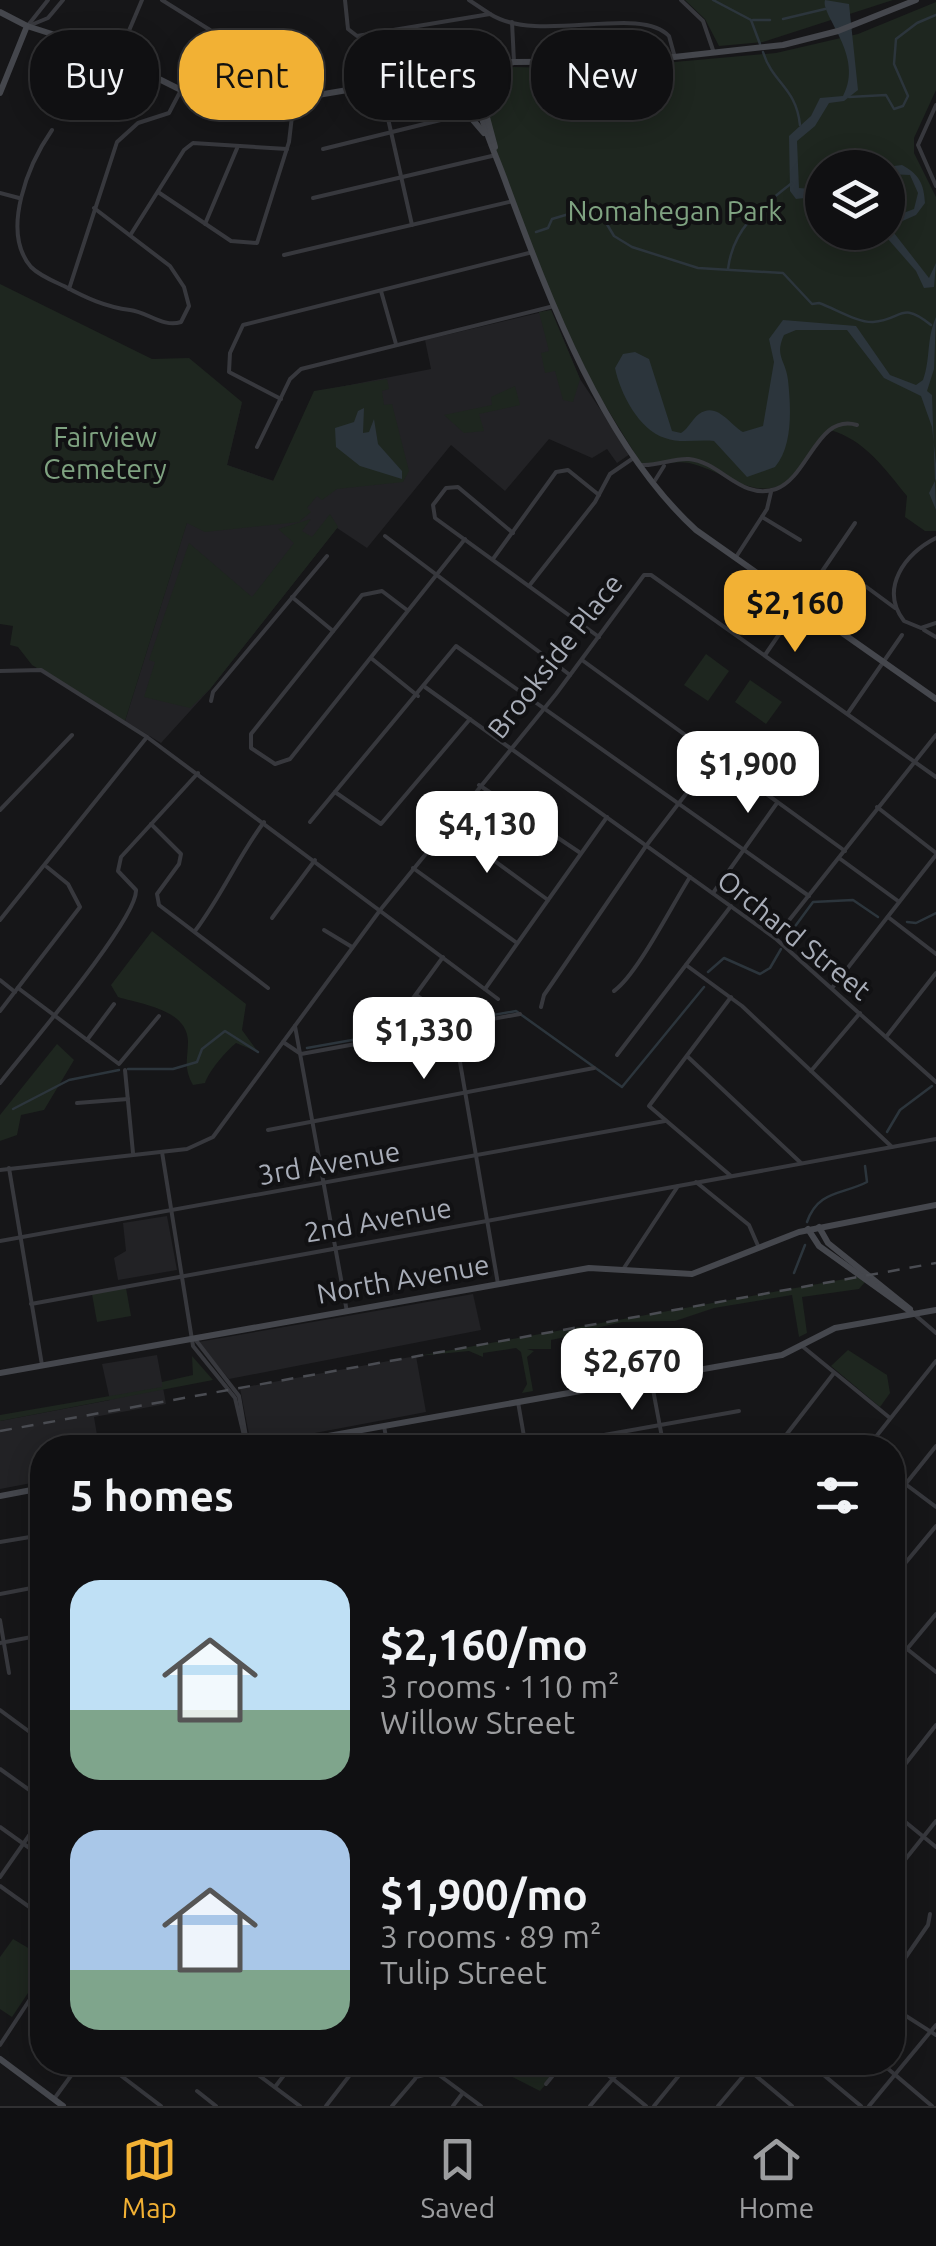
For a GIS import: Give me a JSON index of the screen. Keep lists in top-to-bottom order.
{
  "streets": {
    "main road": ["North Avenue"],
    "street": [
      "Brookside Place",
      "Orchard Street",
      "3rd Avenue",
      "2nd Avenue"
    ]
  },
  "crossings": [
    ["Brookside Place", "Orchard Street"]
  ],
  "parks": ["Nomahegan Park", "Fairview Cemetery"],
  "page": {
    "chip": [
      "Buy",
      "Rent",
      "Filters",
      "New"
    ],
    "price": [
      "$2,160",
      "$1,900",
      "$4,130",
      "$1,330",
      "$2,670"
    ],
    "heading": "5 homes",
    "list": [
      {
        "name": "$2,160/mo",
        "note": "3 rooms · 110 m² · Willow Street"
      },
      {
        "name": "$1,900/mo",
        "note": "3 rooms · 89 m² · Tulip Street"
      }
    ],
    "tabs": ["Map", "Saved", "Home"]
  }
}
